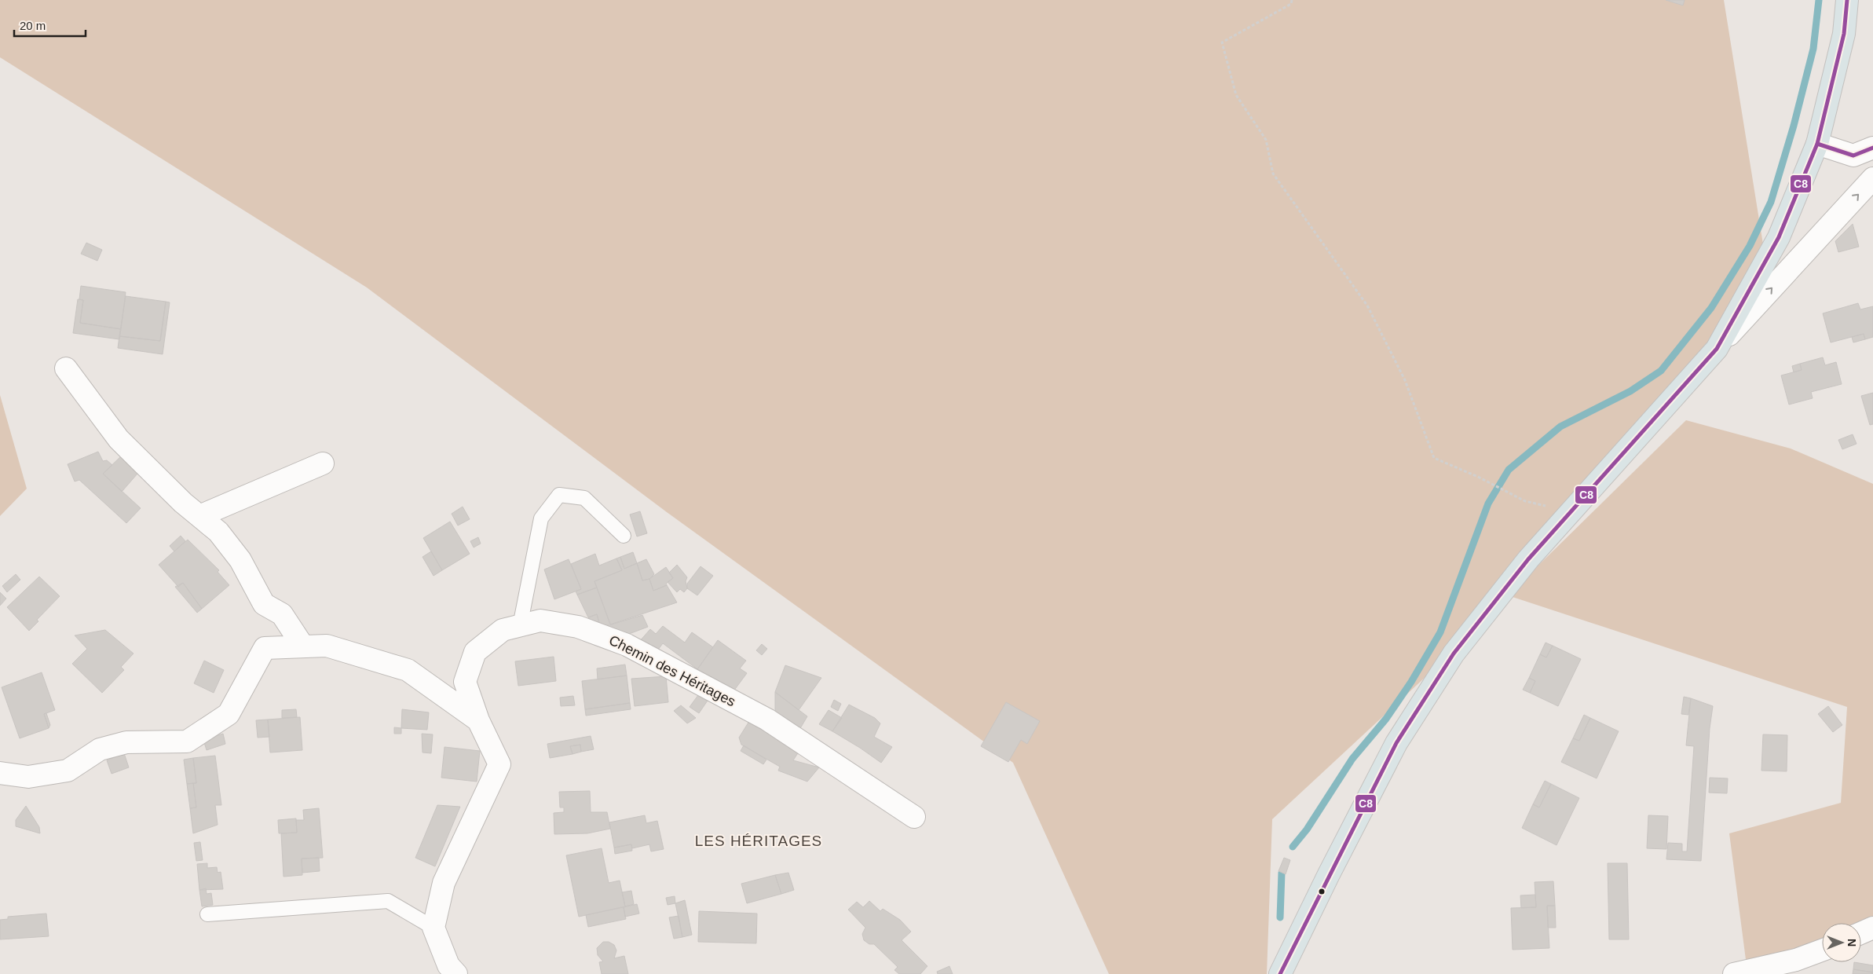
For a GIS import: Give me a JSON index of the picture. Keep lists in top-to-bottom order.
{
  "streets": {
    "street": ["Chemin des Héritages"]
  },
  "districts": ["LES HÉRITAGES"],
  "lines": ["transit line C8"],
  "scale_bar": "20 m",
  "north": "right"
}
